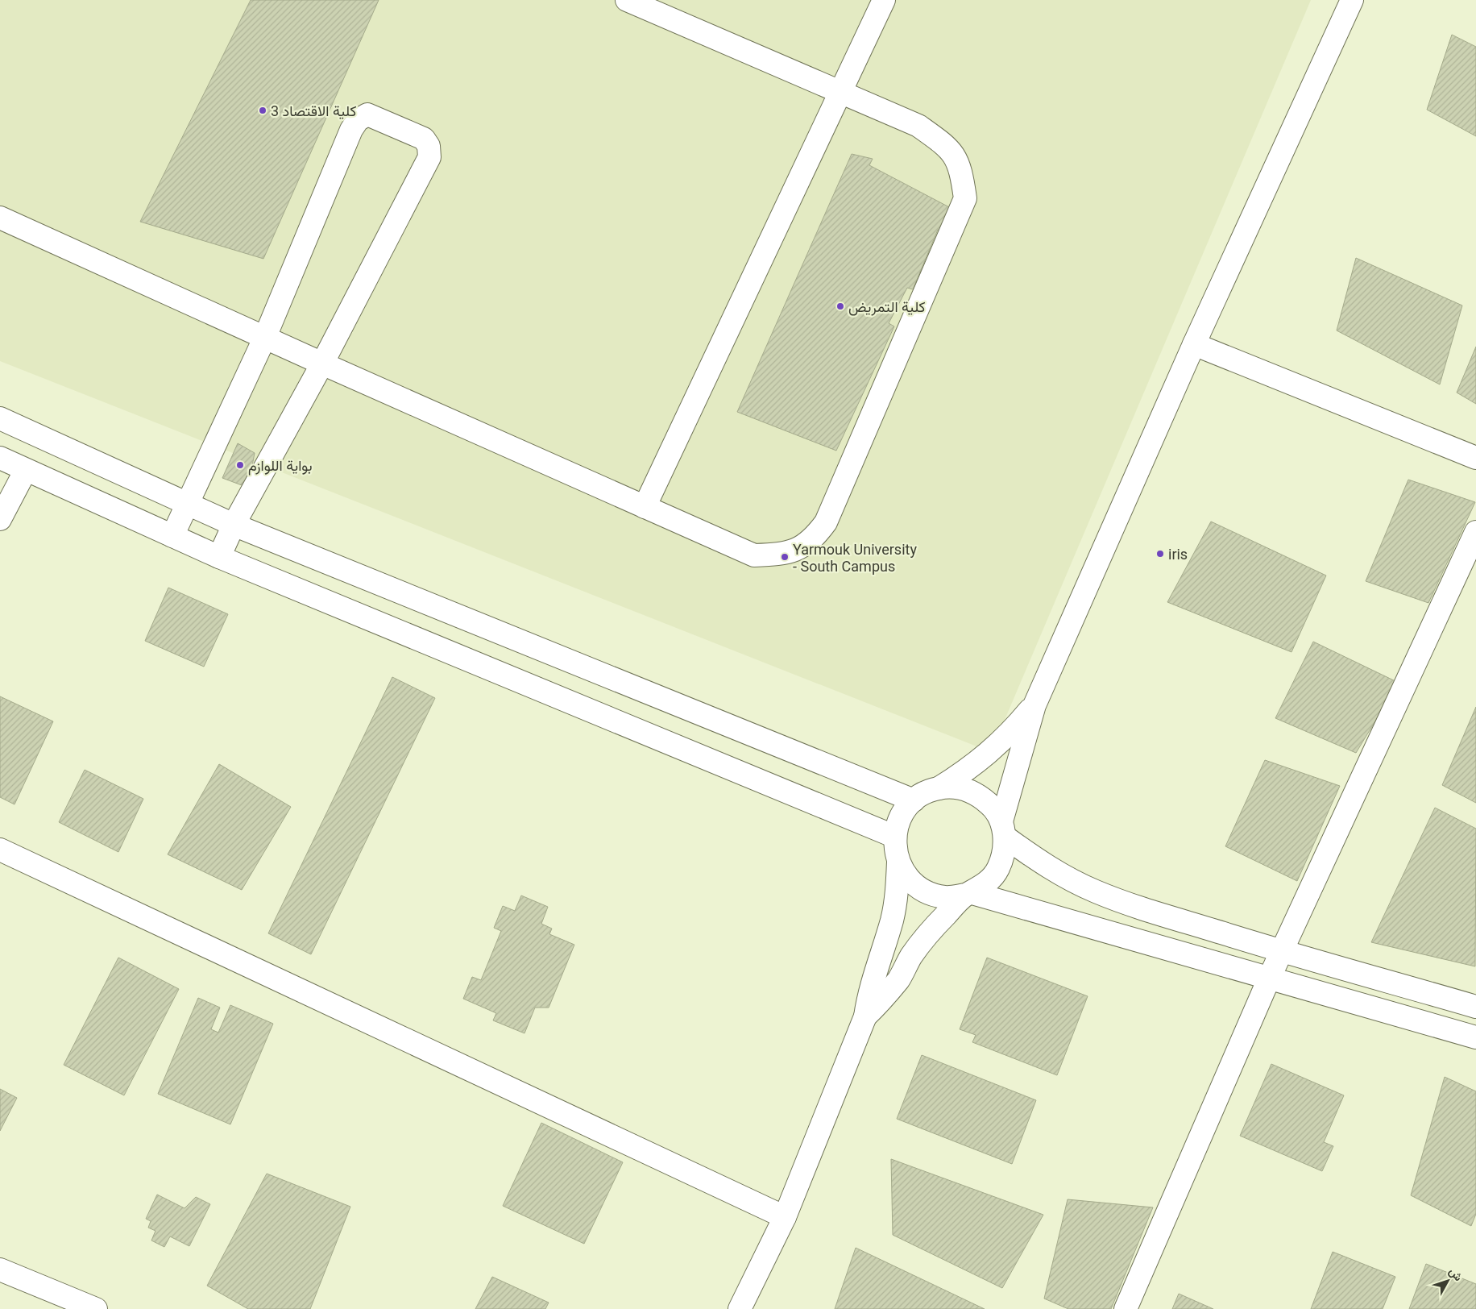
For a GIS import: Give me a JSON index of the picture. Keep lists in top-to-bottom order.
{
  "places": [
    "كلية الاقتصاد 3",
    "كلية التمريض",
    "بواية اللوازم",
    "iris",
    "Yarmouk University - South Campus"
  ],
  "north": "top right"
}
